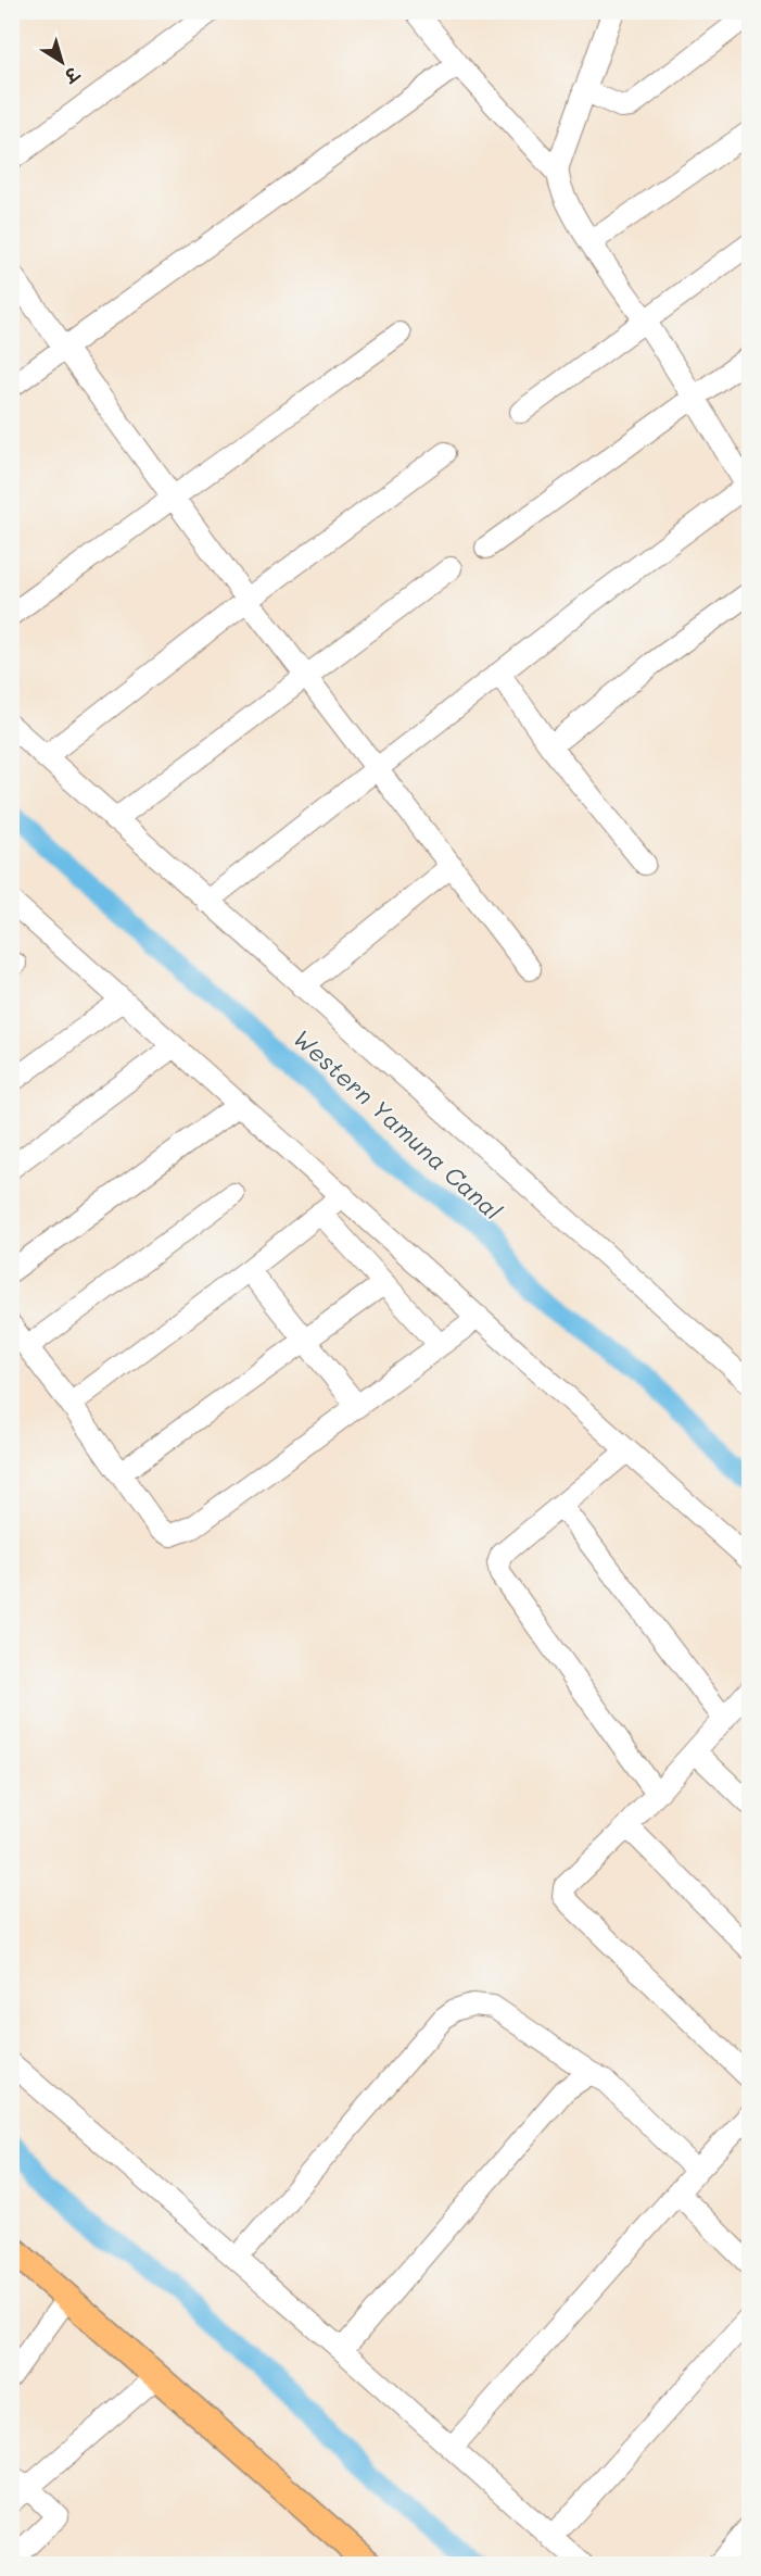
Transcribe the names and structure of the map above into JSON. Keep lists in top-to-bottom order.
{
  "water": ["Western Yamuna Canal"],
  "north": "bottom right"
}
